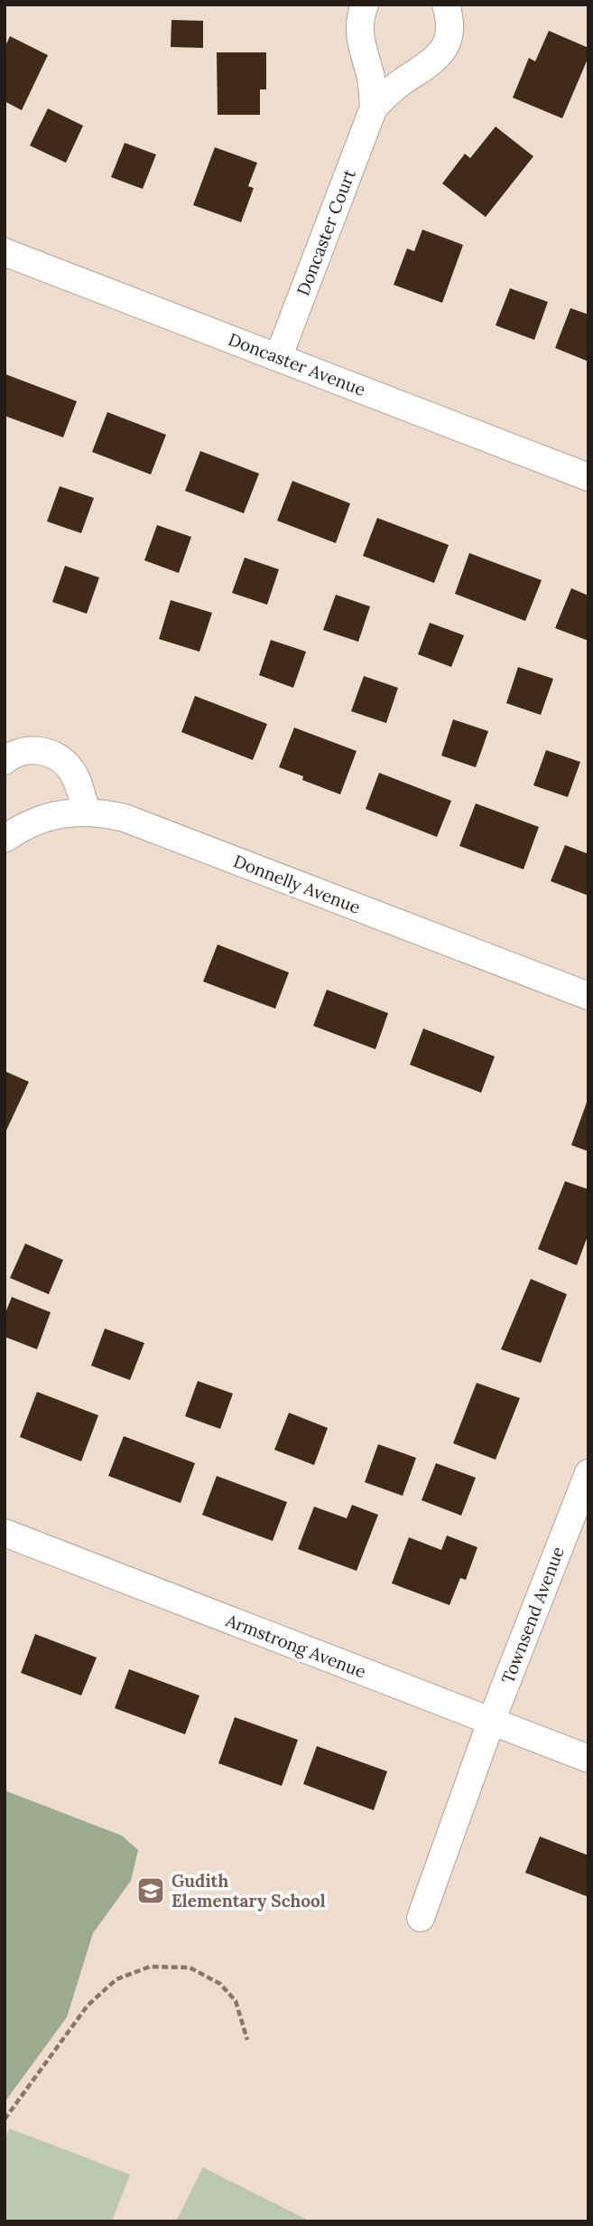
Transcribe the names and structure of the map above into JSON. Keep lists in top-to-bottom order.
{
  "streets": {
    "street": [
      "Doncaster Court",
      "Doncaster Avenue",
      "Donnelly Avenue",
      "Townsend Avenue",
      "Armstrong Avenue"
    ]
  },
  "crossings": [
    ["Doncaster Court", "Doncaster Avenue"],
    ["Townsend Avenue", "Armstrong Avenue"]
  ],
  "places": {
    "school or university": ["Gudith Elementary School"]
  }
}
